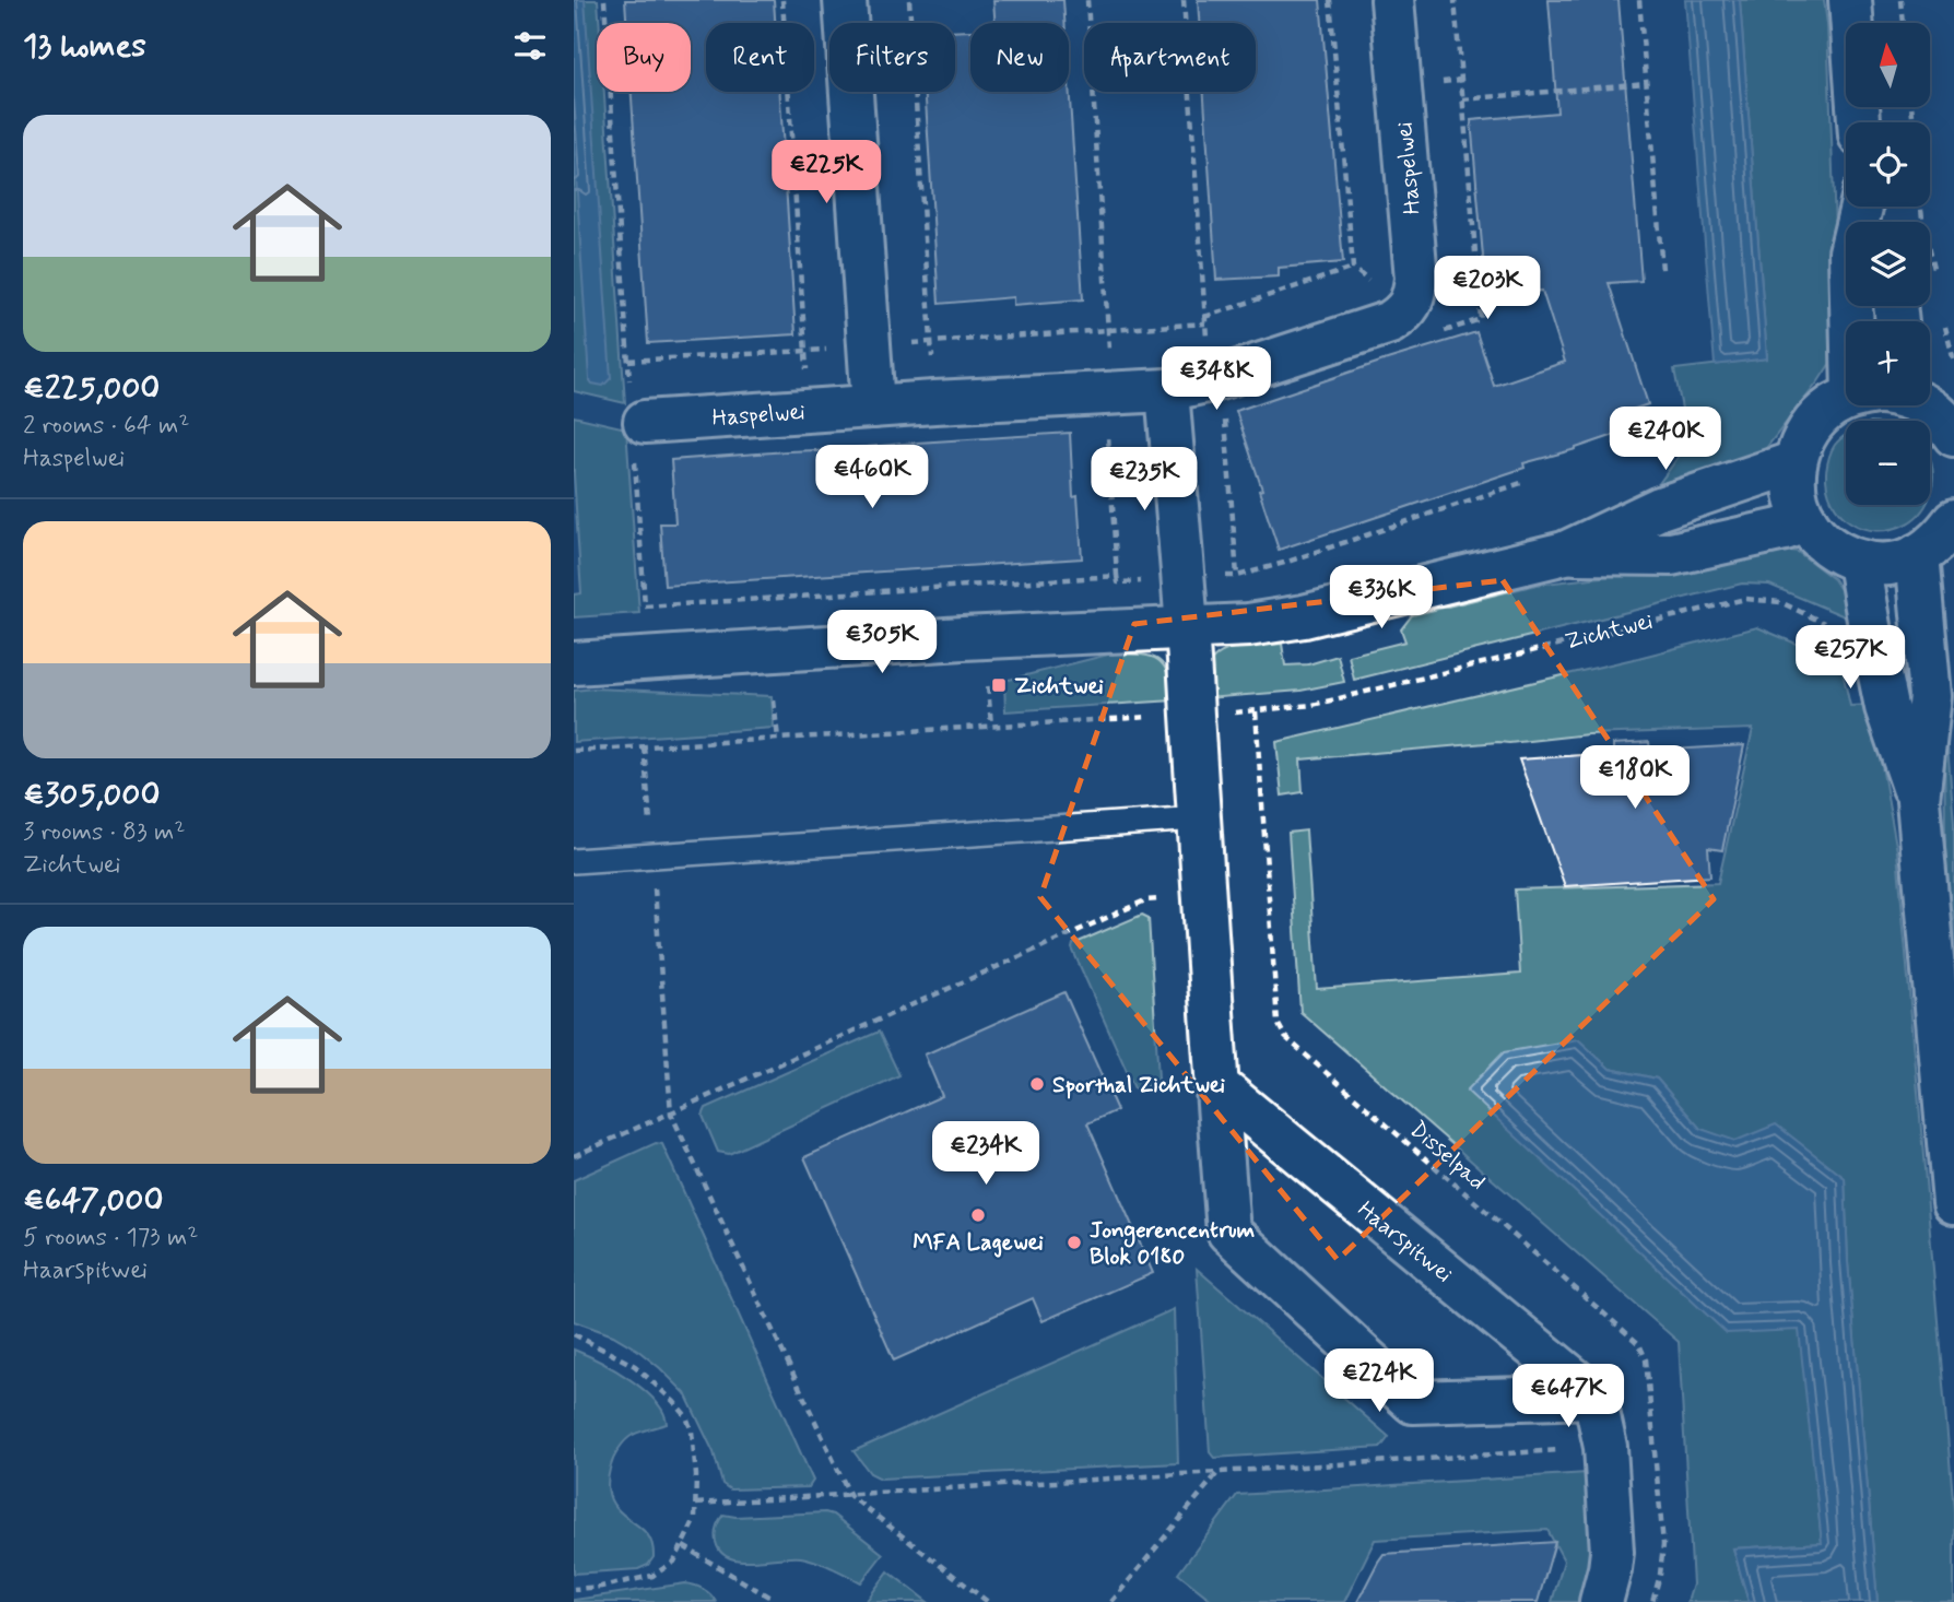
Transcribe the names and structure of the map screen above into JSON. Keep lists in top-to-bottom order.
{
  "streets": {
    "street": ["Haspelwei", "Haarspitwei"],
    "path": ["Zichtwei", "Disselpad"]
  },
  "crossings": [
    ["Zichtwei", "Disselpad"]
  ],
  "places": {
    "transit": ["Zichtwei"],
    "other": ["Sporthal Zichtwei", "MFA Lagewei", "Jongerencentrum Blok 0180"]
  },
  "north": "top",
  "page": {
    "heading": "13 homes",
    "map_buttons": ["+", "−"],
    "chip": [
      "Buy",
      "Rent",
      "Filters",
      "New",
      "Apartment"
    ],
    "list": [
      {
        "name": "€225,000",
        "note": "2 rooms · 64 m² · Haspelwei"
      },
      {
        "name": "€305,000",
        "note": "3 rooms · 83 m² · Zichtwei"
      },
      {
        "name": "€647,000",
        "note": "5 rooms · 173 m² · Haarspitwei"
      }
    ],
    "price": [
      "€225K",
      "€203K",
      "€348K",
      "€240K",
      "€460K",
      "€235K",
      "€336K",
      "€305K",
      "€257K",
      "€180K",
      "€234K",
      "€224K",
      "€647K"
    ]
  }
}
